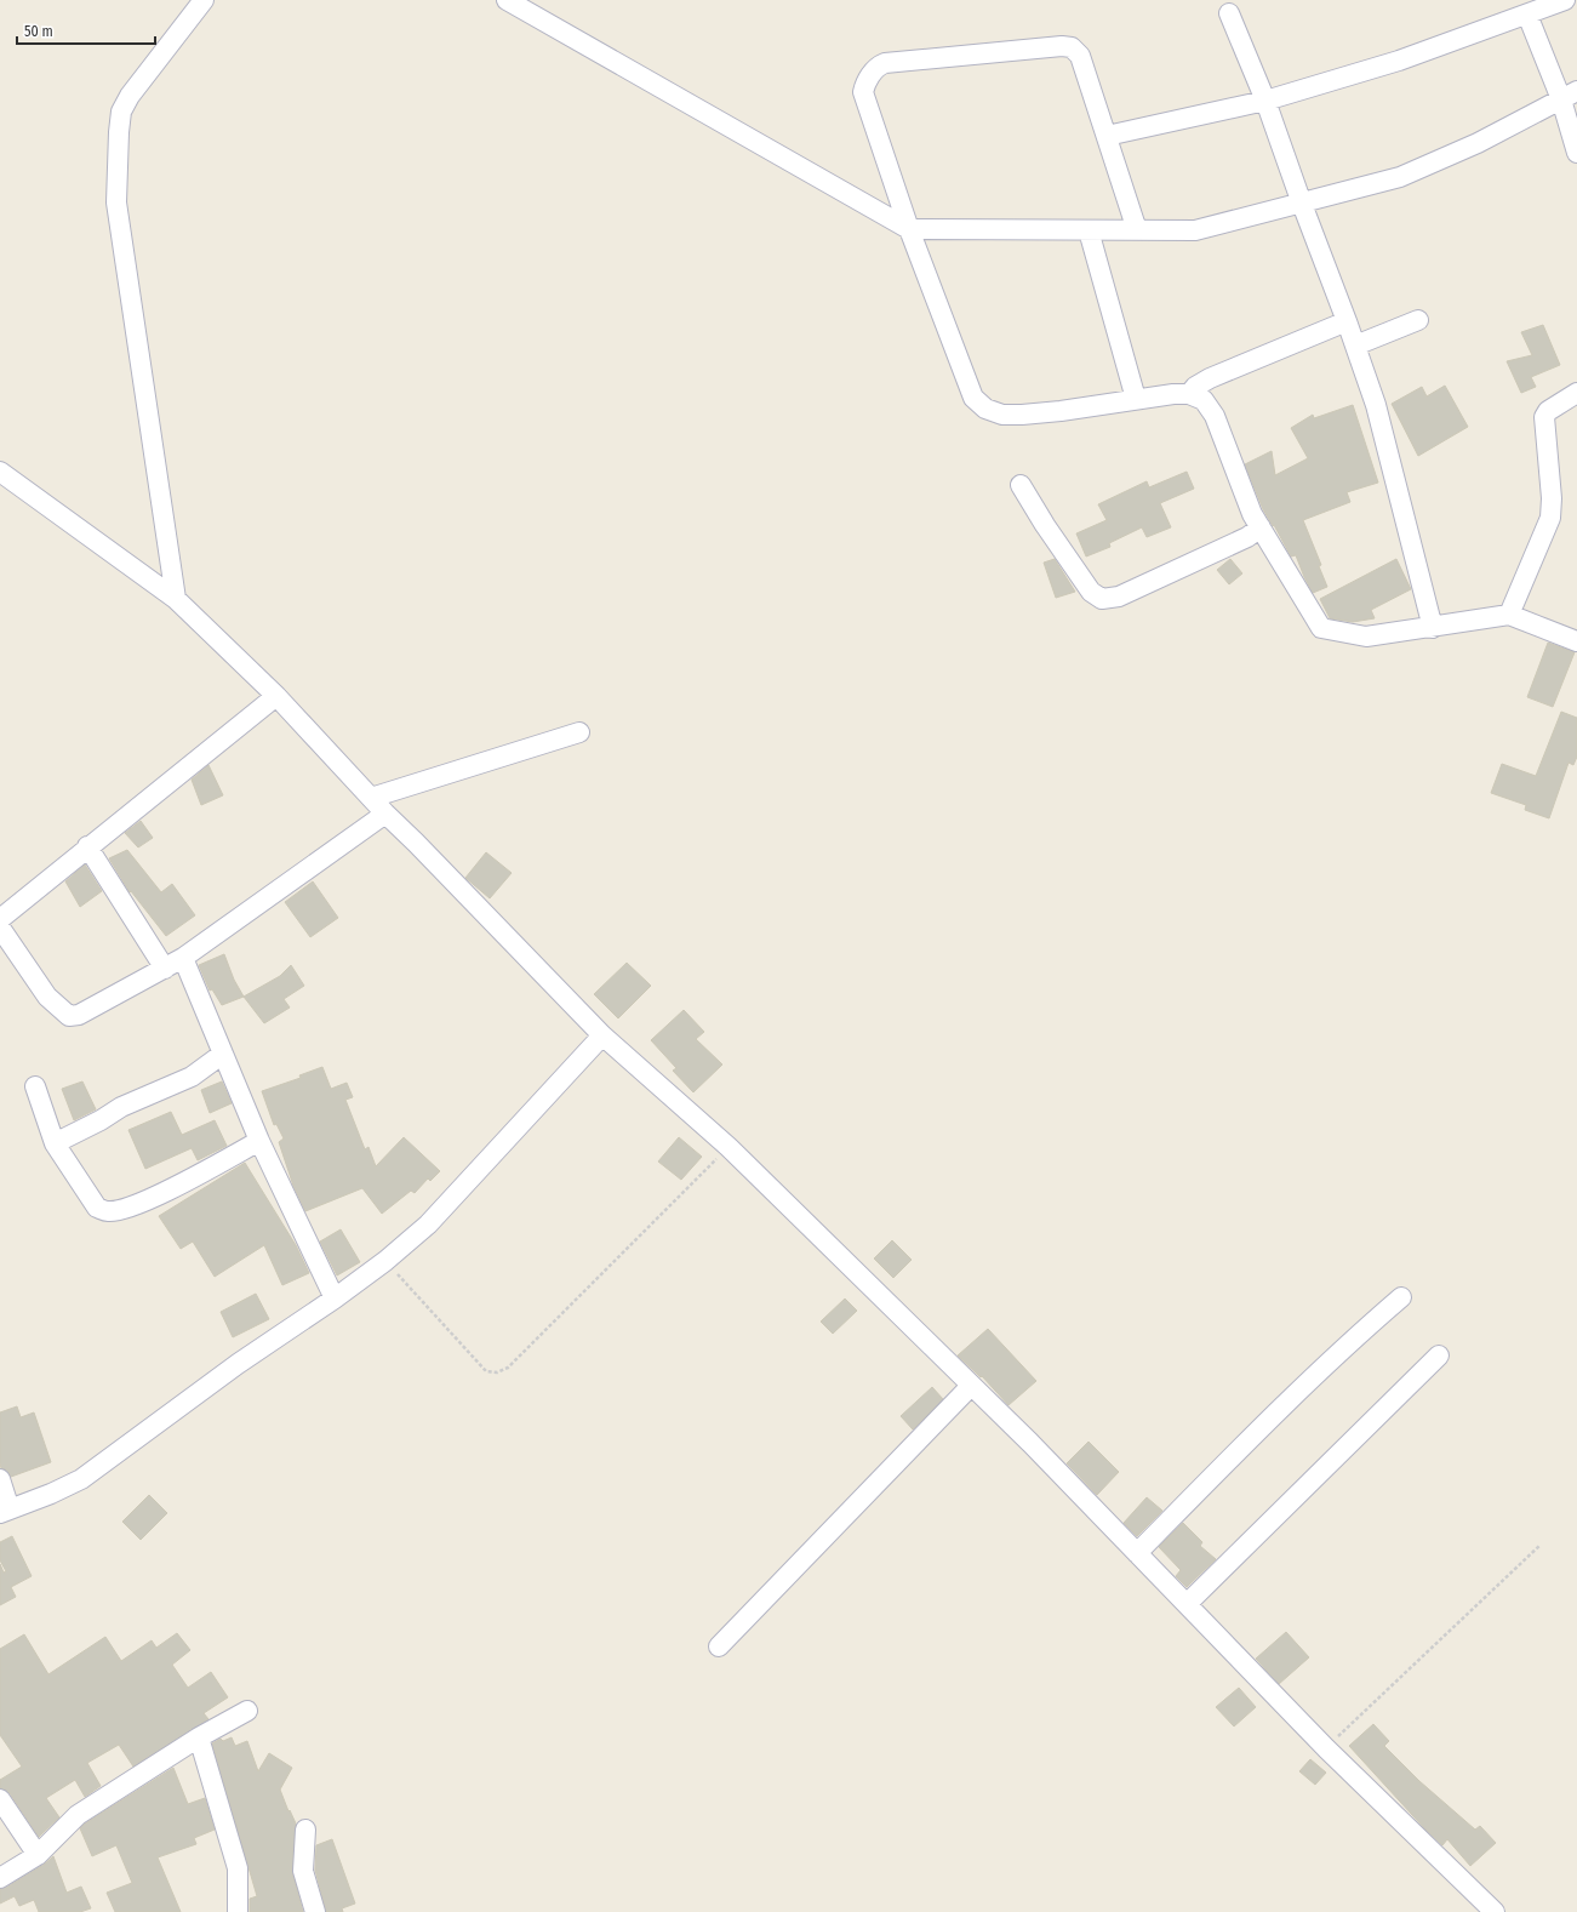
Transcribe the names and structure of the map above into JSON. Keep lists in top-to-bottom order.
{
  "scale_bar": "50 m"
}
